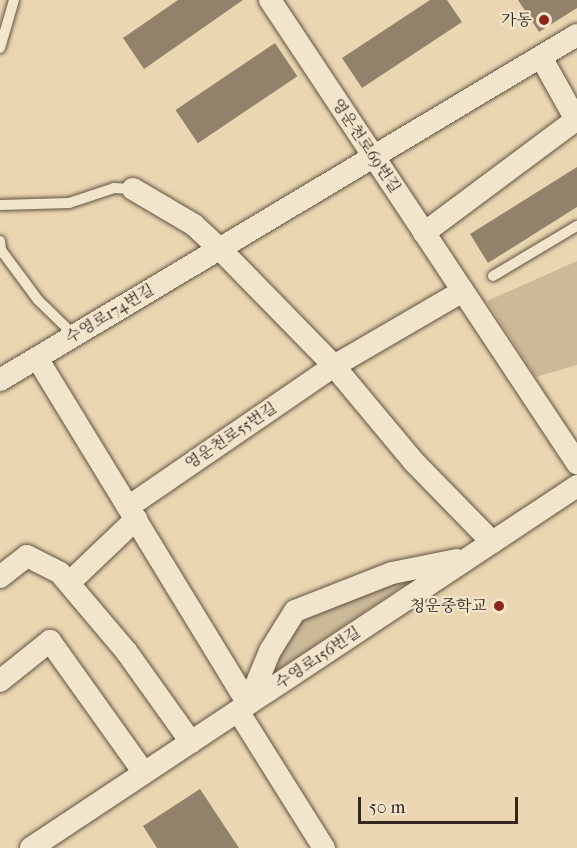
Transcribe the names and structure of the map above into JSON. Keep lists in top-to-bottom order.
{
  "streets": {
    "street": [
      "영운천로69번길",
      "수영로174번길",
      "영운천로55번길",
      "수영로156번길"
    ]
  },
  "crossings": [
    ["영운천로69번길", "수영로174번길"]
  ],
  "places": ["가동", "청운중학교"],
  "scale_bar": "50 m"
}
